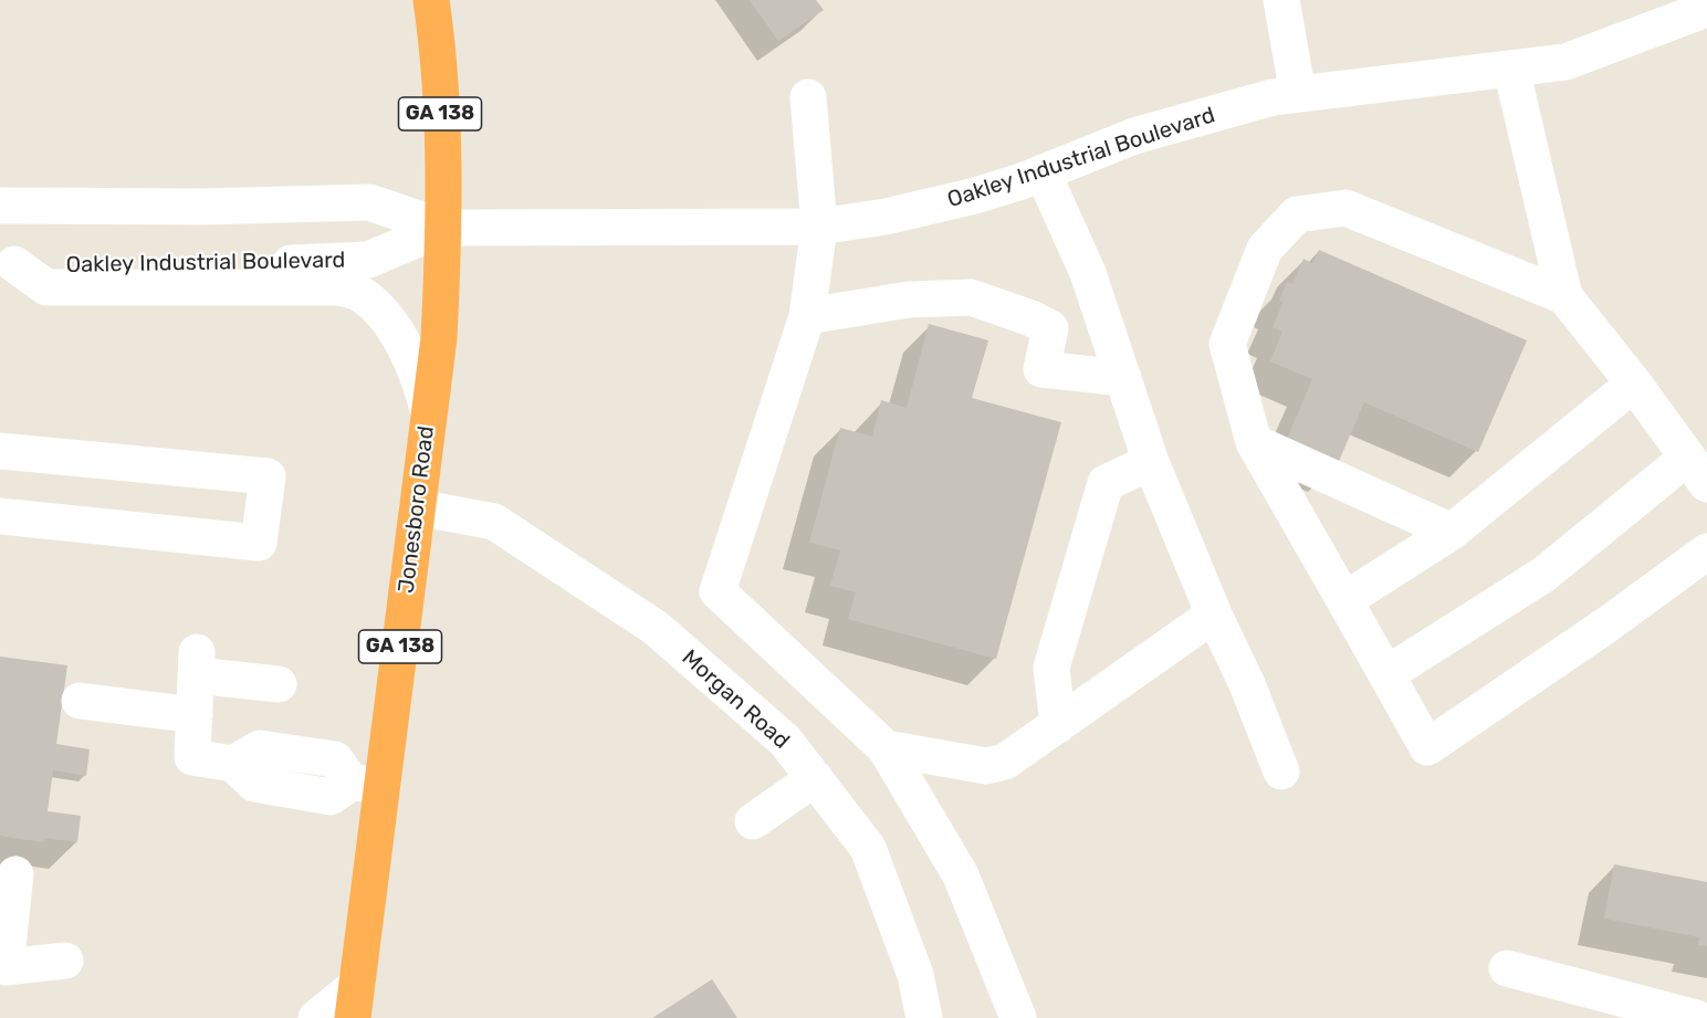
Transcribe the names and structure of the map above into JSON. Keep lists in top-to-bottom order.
{
  "streets": {
    "highway": ["GA 138", "Jonesboro Road"],
    "street": ["Oakley Industrial Boulevard", "Morgan Road"]
  },
  "crossings": [
    ["Oakley Industrial Boulevard", "Jonesboro Road"],
    ["Jonesboro Road", "Morgan Road"]
  ]
}
